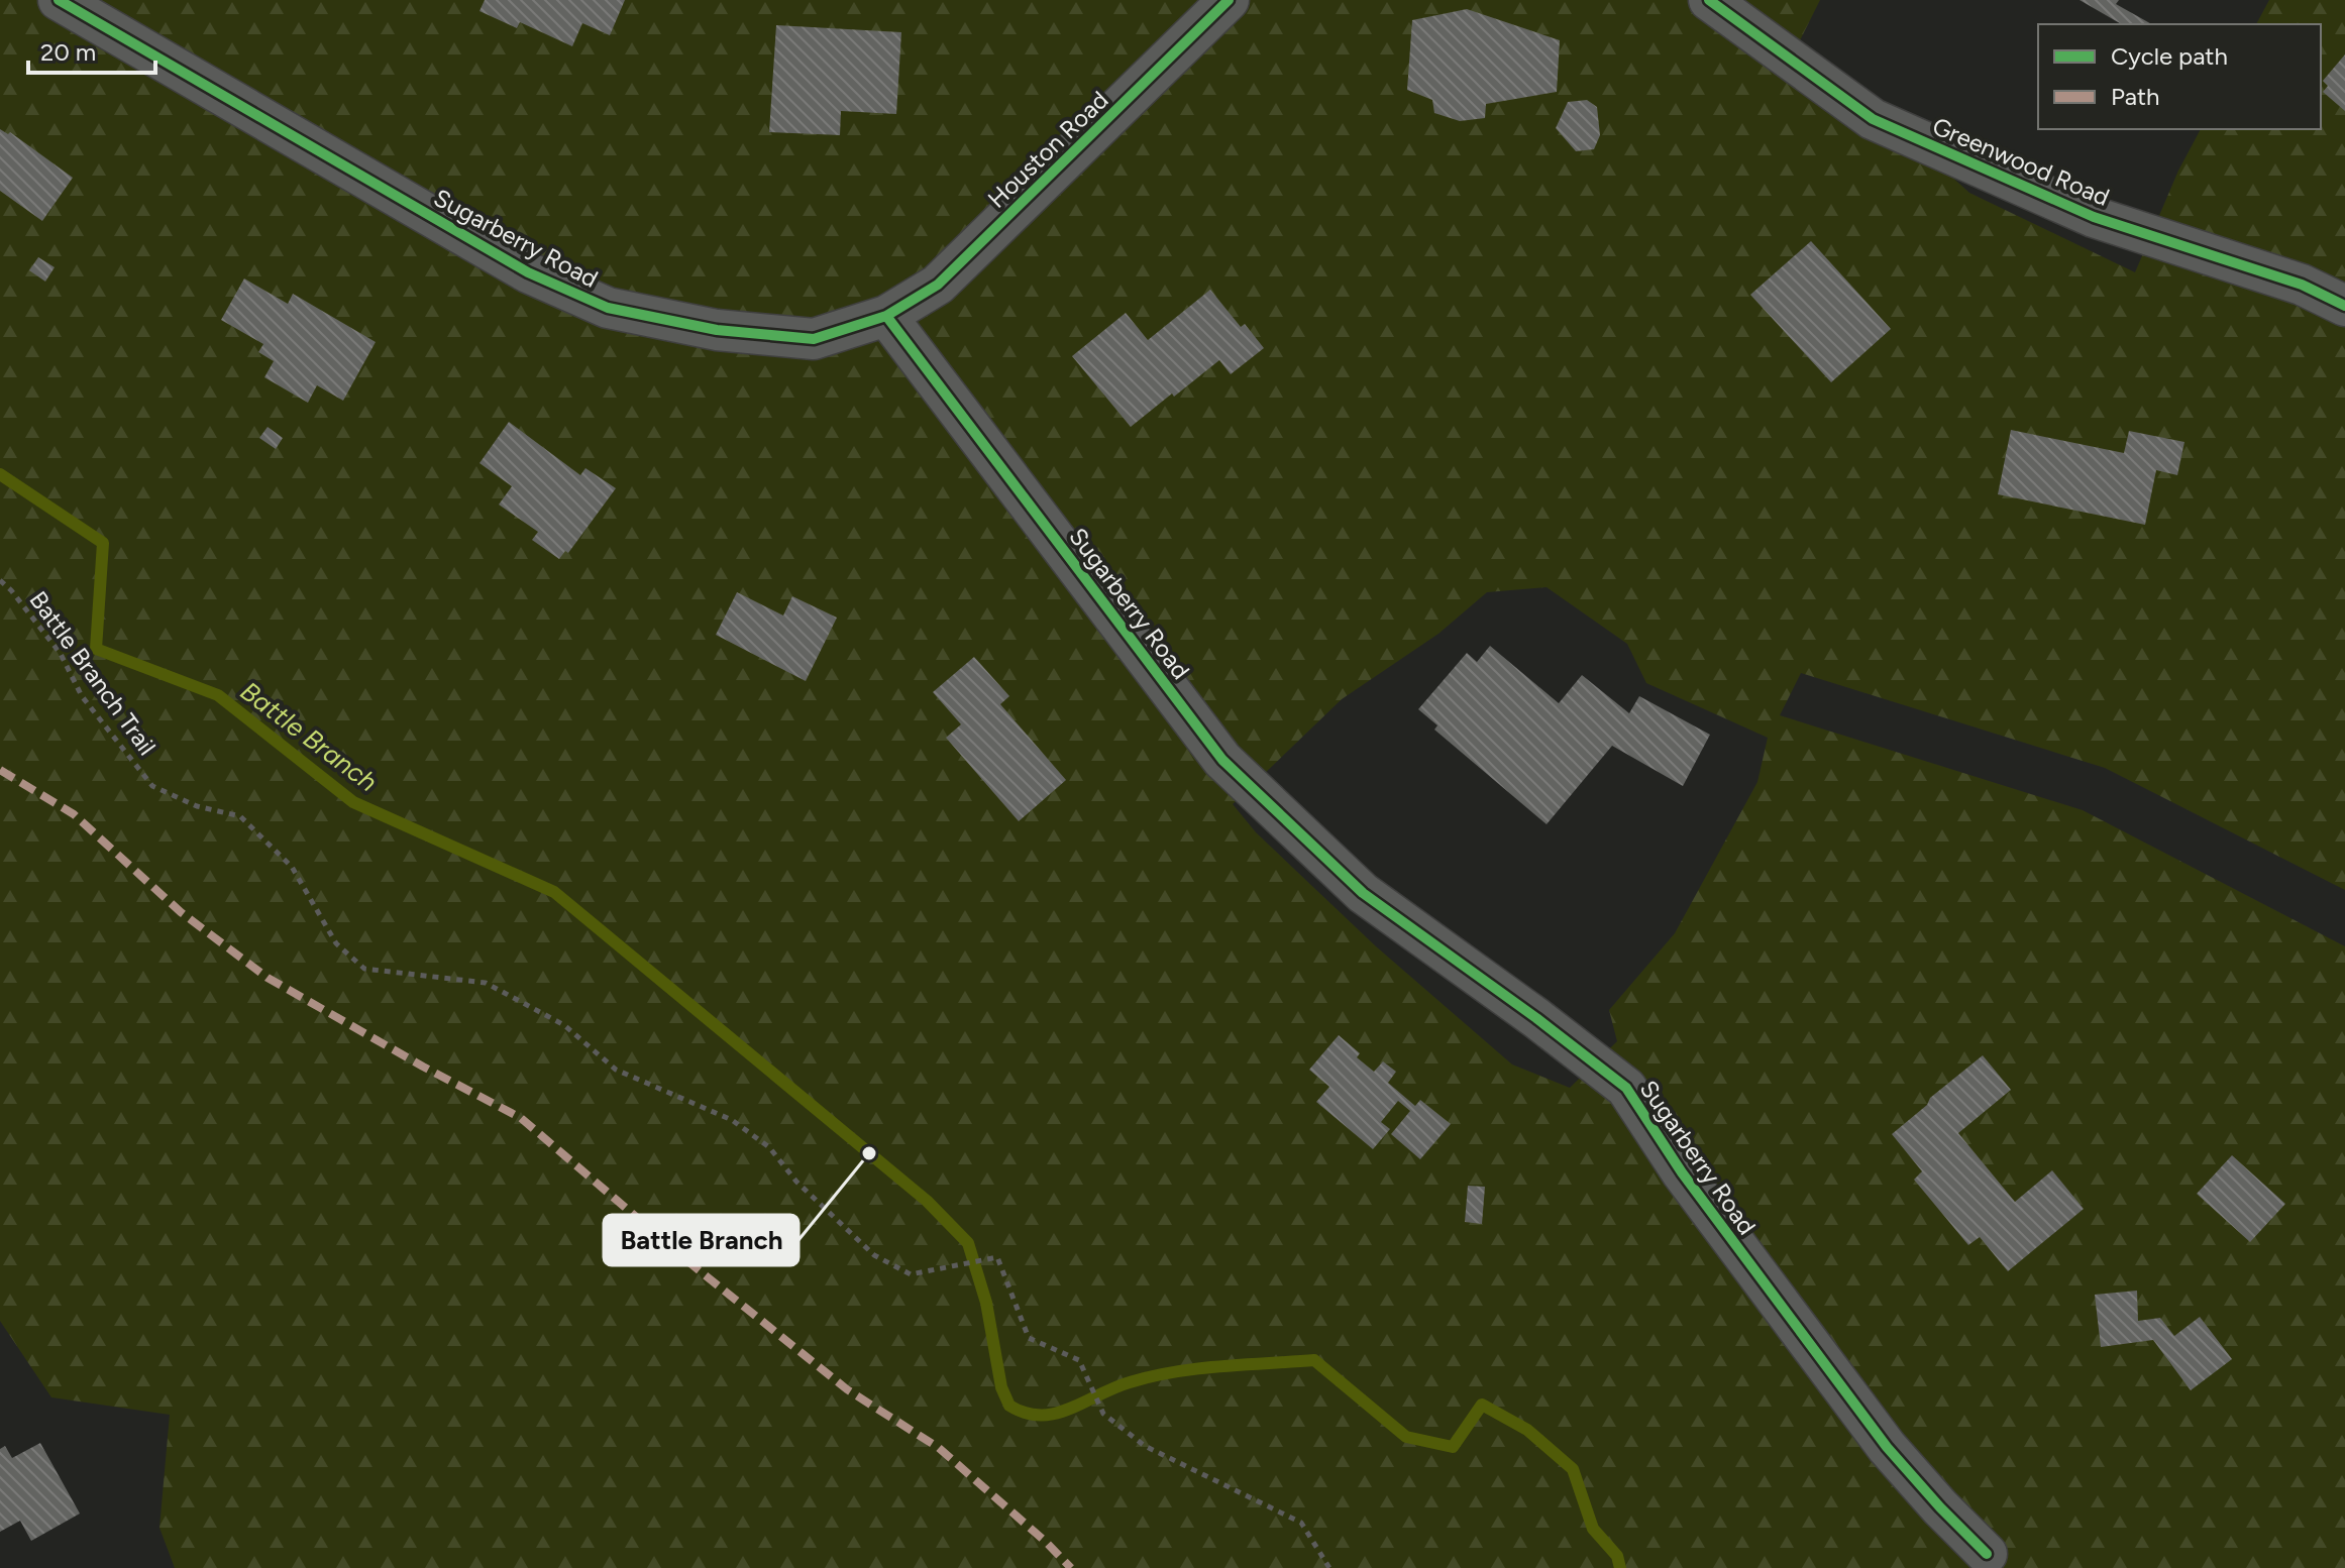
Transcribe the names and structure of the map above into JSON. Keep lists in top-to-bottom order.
{
  "streets": {
    "street": ["Houston Road", "Greenwood Road", "Sugarberry Road"],
    "path": ["Battle Branch Trail"]
  },
  "crossings": [
    ["Houston Road", "Sugarberry Road"]
  ],
  "water": ["Battle Branch"],
  "places": ["Battle Branch"],
  "legend": ["Cycle path", "Path"],
  "scale_bar": "20 m"
}
